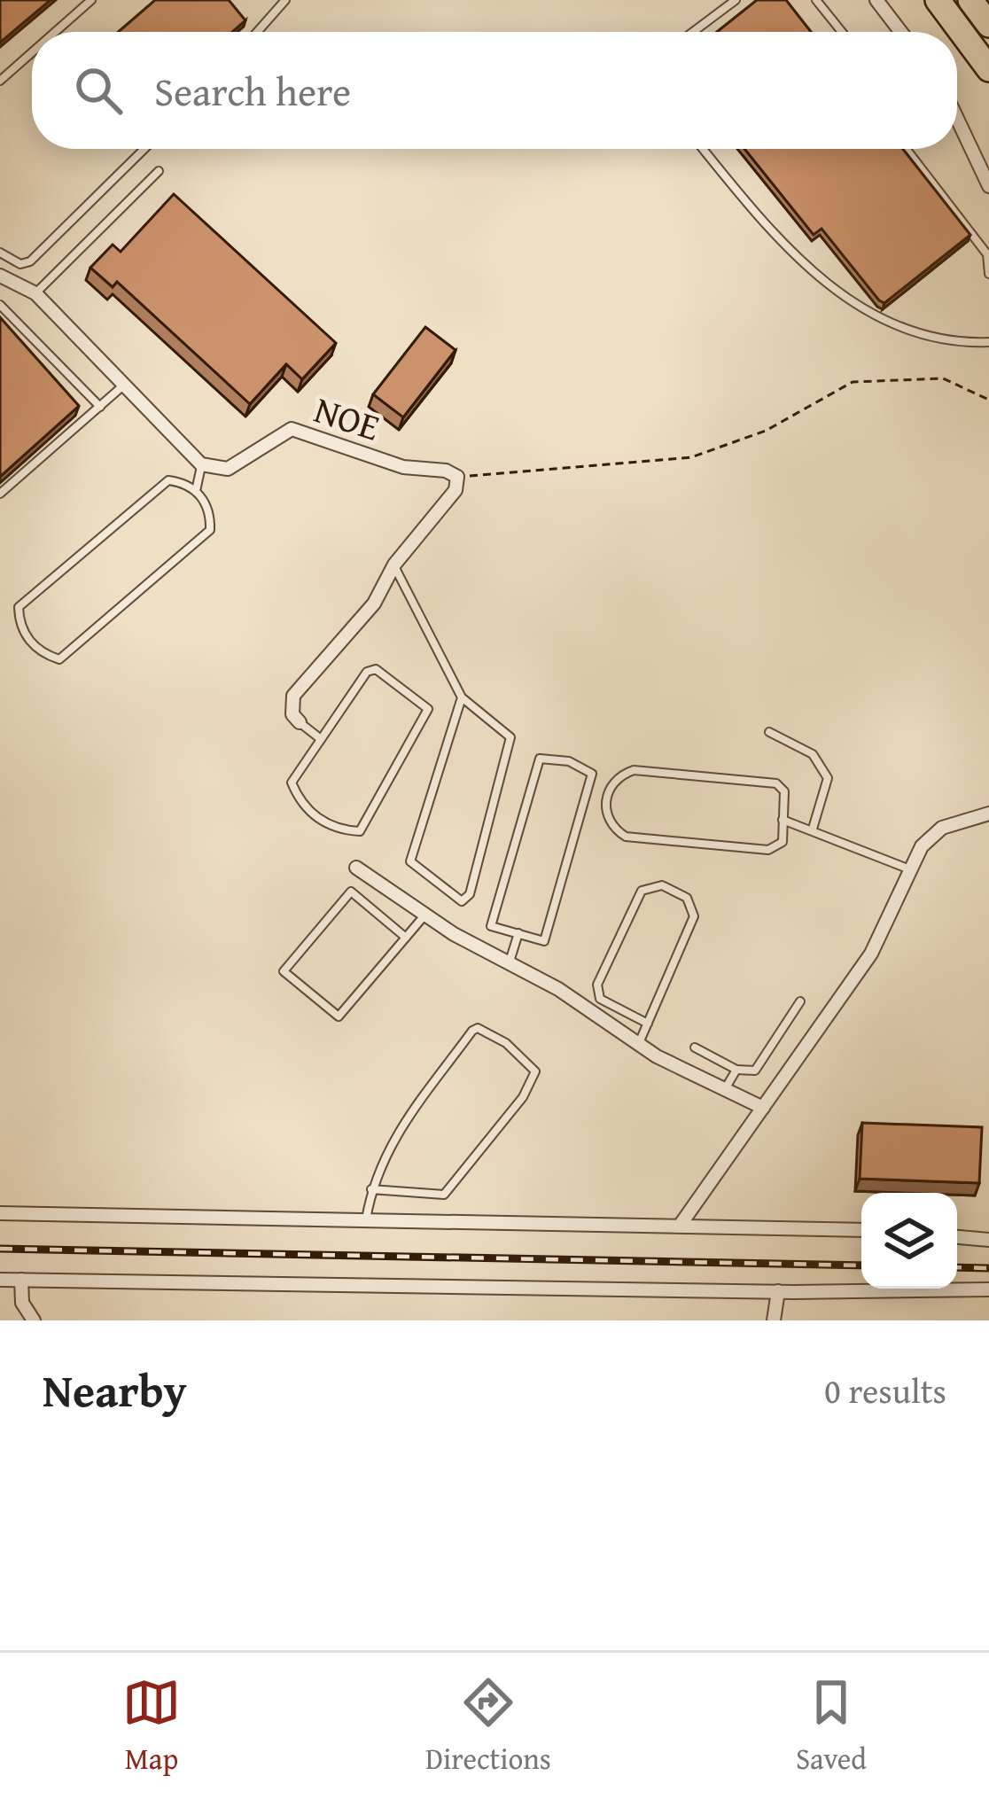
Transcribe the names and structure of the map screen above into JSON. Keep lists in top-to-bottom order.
{
  "streets": {
    "street": ["NOE"]
  },
  "page": {
    "search": "Search here",
    "heading": ["Nearby", "0 results"],
    "nav": ["Map", "Directions", "Saved"]
  }
}
